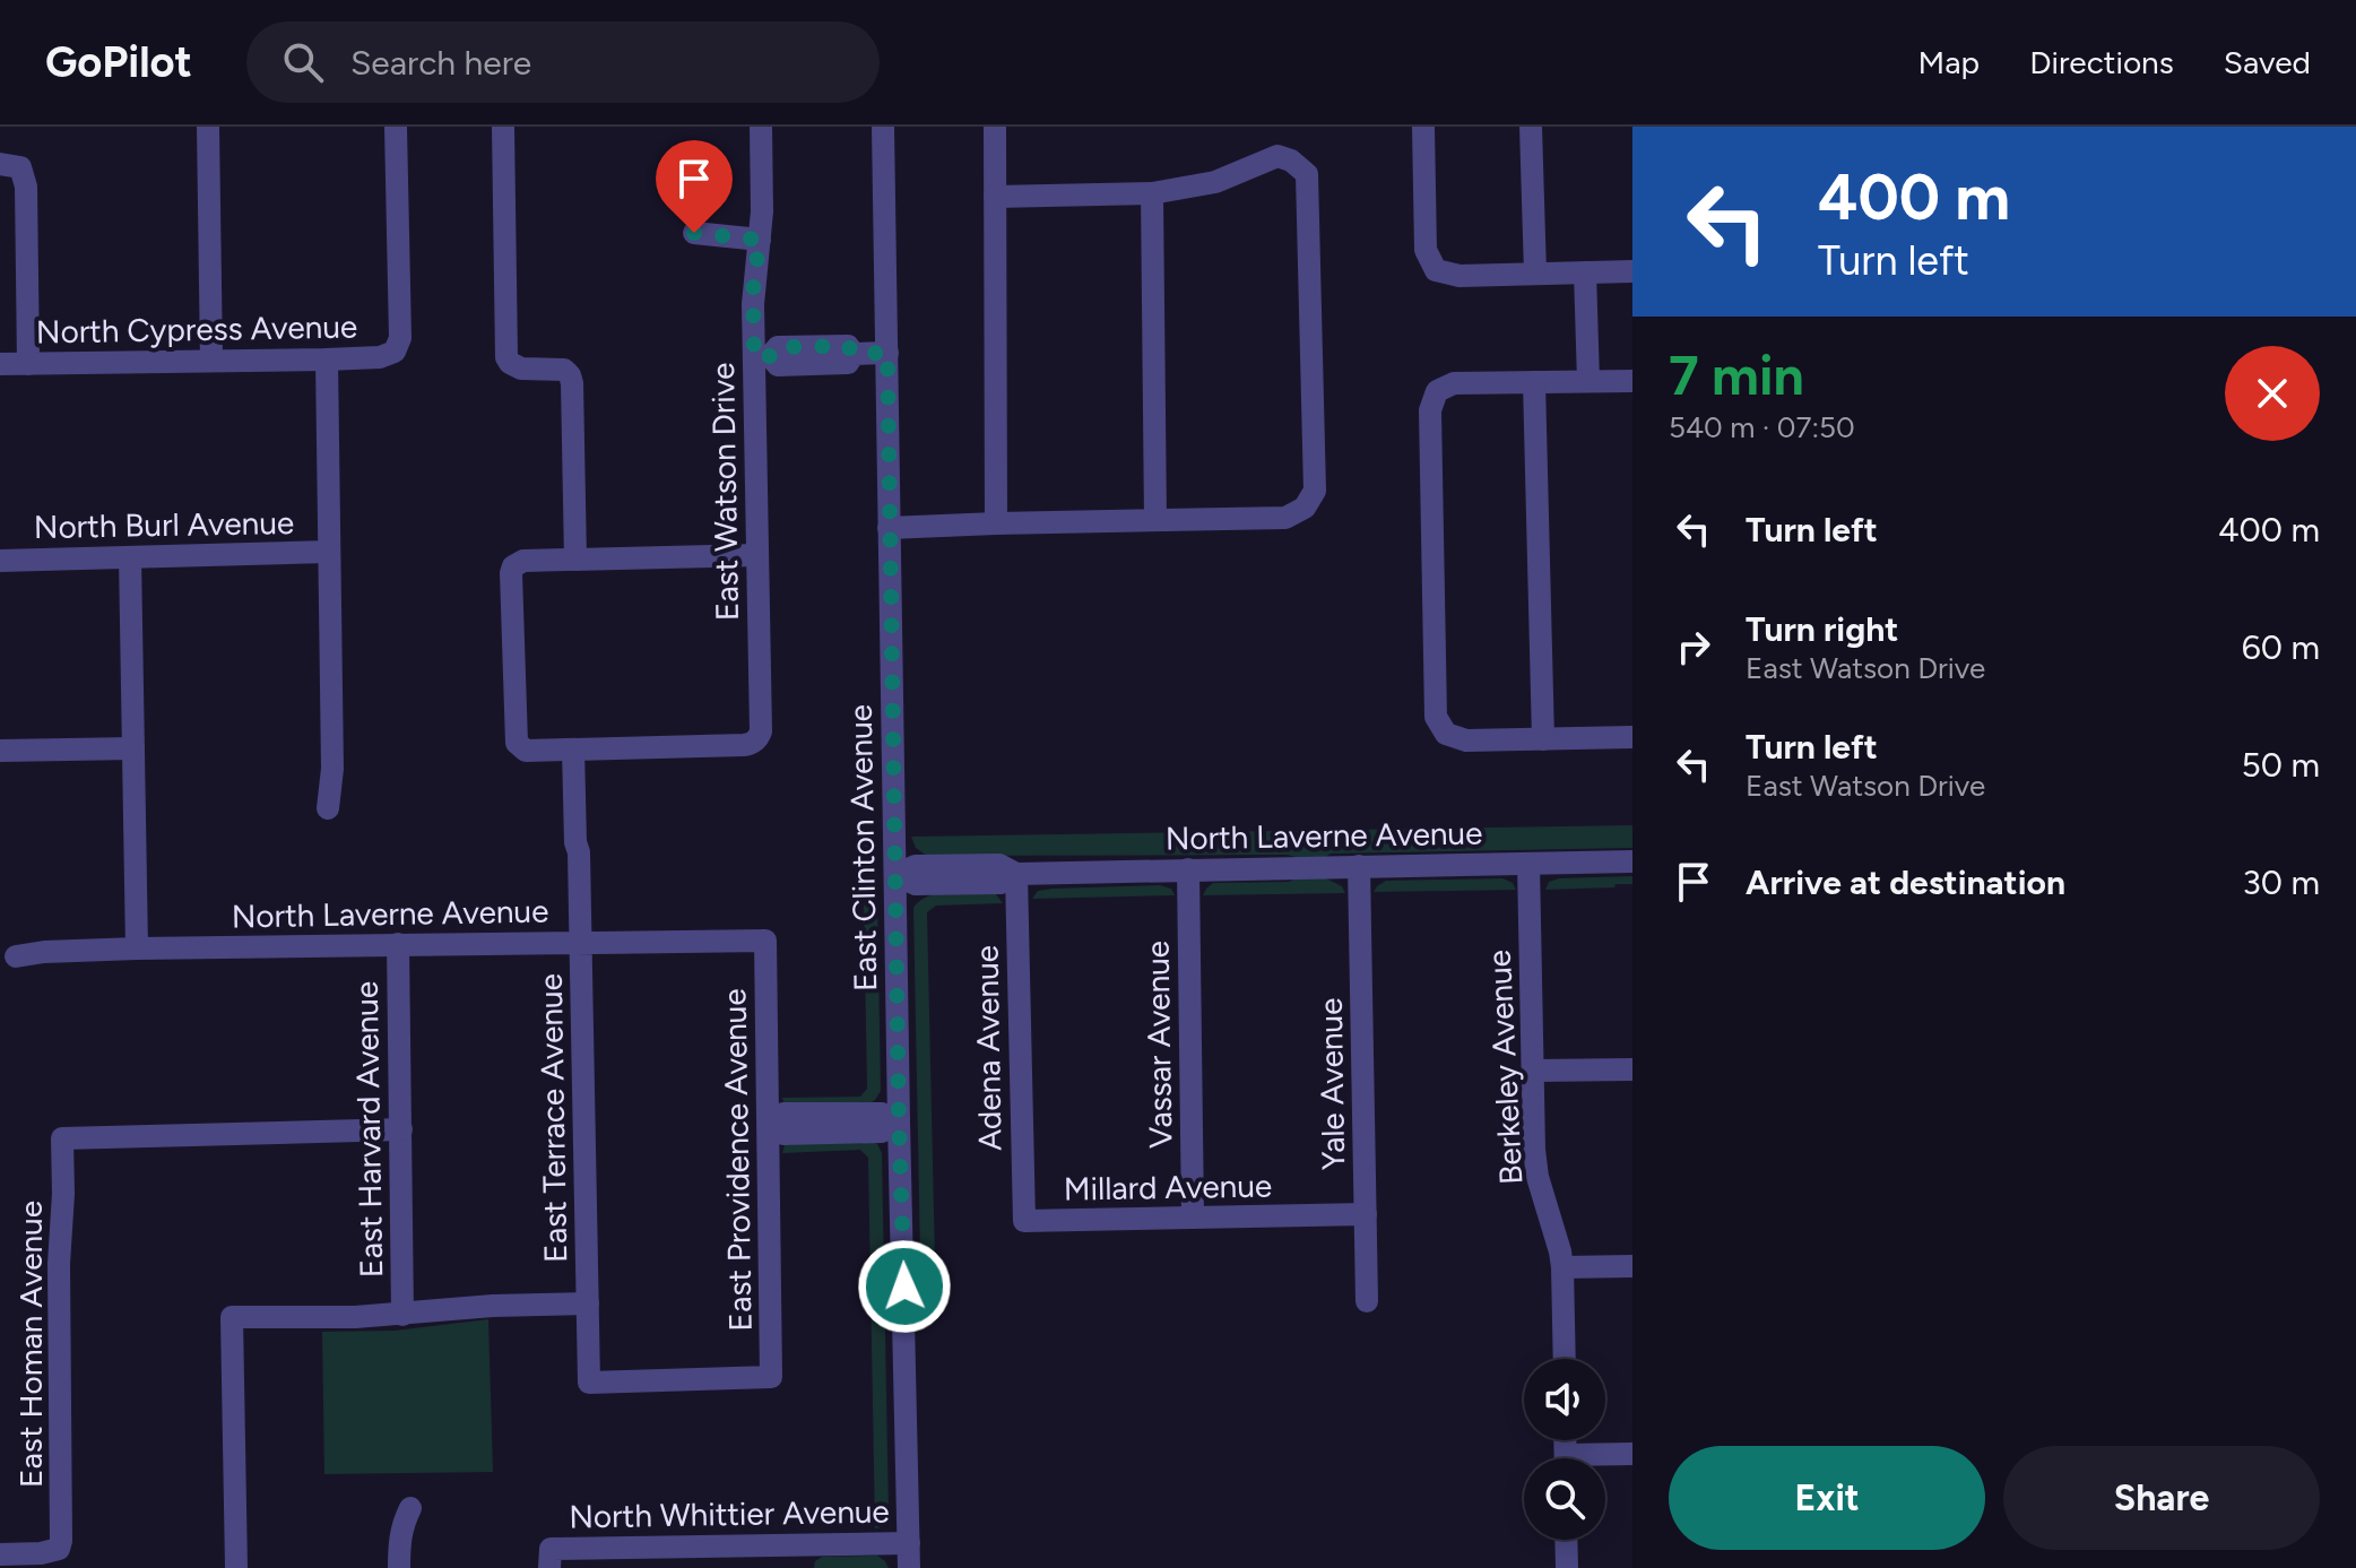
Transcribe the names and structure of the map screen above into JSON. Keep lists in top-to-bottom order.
{
  "streets": {
    "street": [
      "North Cypress Avenue",
      "East Watson Drive",
      "North Burl Avenue",
      "North Laverne Avenue",
      "East Clinton Avenue",
      "Vassar Avenue",
      "Adena Avenue",
      "Berkeley Avenue",
      "Yale Avenue",
      "East Terrace Avenue",
      "East Harvard Avenue",
      "East Providence Avenue",
      "Millard Avenue",
      "East Homan Avenue",
      "North Whittier Avenue"
    ]
  },
  "crossings": [
    ["East Watson Drive", "East Terrace Avenue"],
    ["North Laverne Avenue", "East Clinton Avenue"],
    ["North Laverne Avenue", "Vassar Avenue"],
    ["North Laverne Avenue", "Adena Avenue"],
    ["North Laverne Avenue", "Berkeley Avenue"],
    ["North Laverne Avenue", "Yale Avenue"],
    ["North Laverne Avenue", "East Terrace Avenue"],
    ["North Laverne Avenue", "East Harvard Avenue"],
    ["North Laverne Avenue", "East Providence Avenue"],
    ["East Clinton Avenue", "North Whittier Avenue"],
    ["Vassar Avenue", "Millard Avenue"],
    ["Adena Avenue", "Millard Avenue"],
    ["Yale Avenue", "Millard Avenue"],
    ["East Terrace Avenue", "East Providence Avenue"],
    ["East Harvard Avenue", "East Homan Avenue"]
  ],
  "page": {
    "header": "GoPilot",
    "search": "Search here",
    "nav": ["Map", "Directions", "Saved"],
    "turn": ["400 m", "Turn left"],
    "heading": ["7 min", "540 m · 07:50"],
    "list": [
      {
        "name": "Turn left",
        "value": "400 m"
      },
      {
        "name": "Turn right",
        "note": "East Watson Drive",
        "value": "60 m"
      },
      {
        "name": "Turn left",
        "note": "East Watson Drive",
        "value": "50 m"
      },
      {
        "name": "Arrive at destination",
        "value": "30 m"
      }
    ],
    "buttons": ["Exit", "Share"]
  }
}
